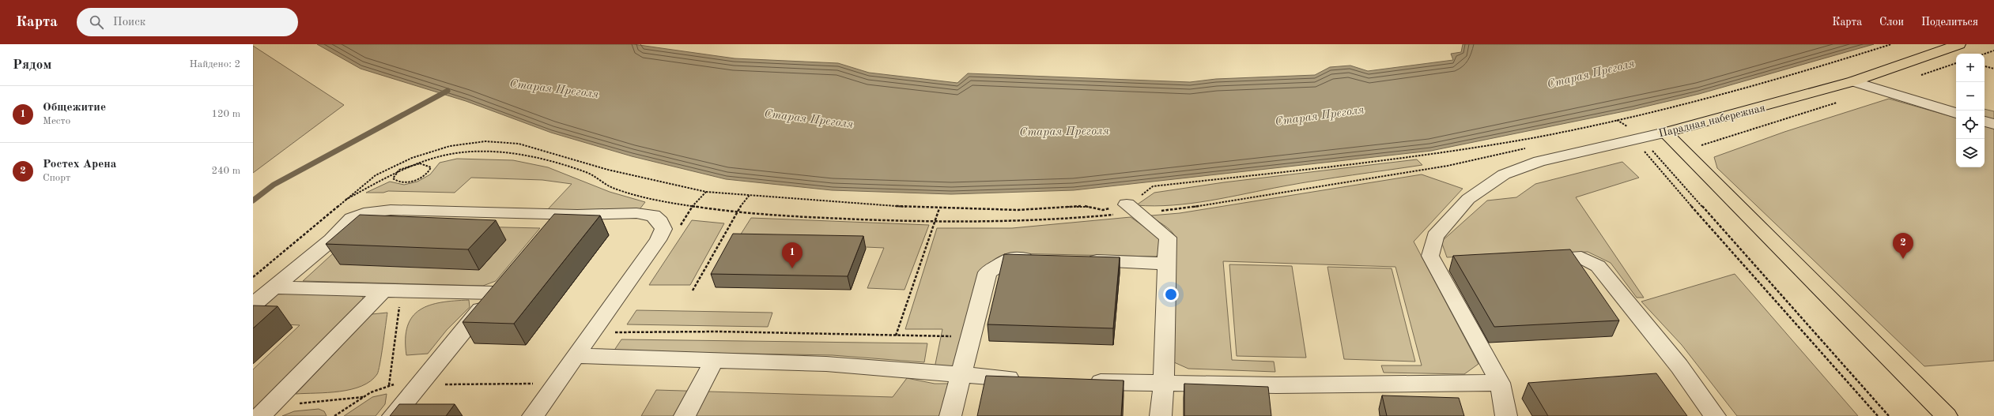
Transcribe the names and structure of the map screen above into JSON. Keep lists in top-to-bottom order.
{
  "streets": {
    "main road": ["Парадная набережная"]
  },
  "water": ["Старая Преголя"],
  "page": {
    "header": "Карта",
    "search": "Поиск",
    "nav": ["Карта", "Слои", "Поделиться"],
    "heading": ["Рядом", "Найдено: 2"],
    "map_buttons": ["+", "−"],
    "list": [
      {
        "mark": "1",
        "name": "Общежитие",
        "note": "Место",
        "value": "120 m"
      },
      {
        "mark": "2",
        "name": "Ростех Арена",
        "note": "Спорт",
        "value": "240 m"
      }
    ],
    "pins": ["2", "1"]
  }
}
